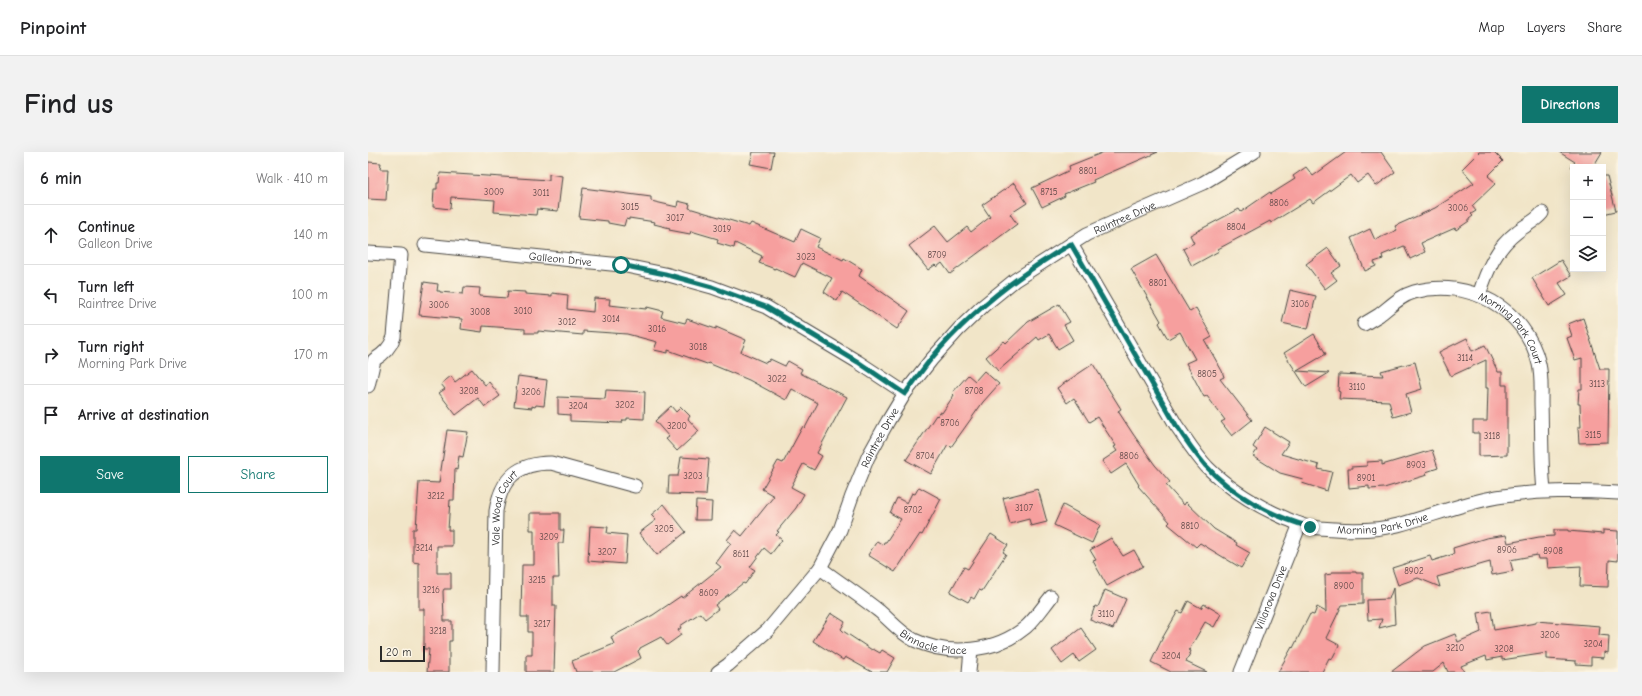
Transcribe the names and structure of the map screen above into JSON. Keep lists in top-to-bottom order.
{
  "streets": {
    "street": [
      "Raintree Drive",
      "Galleon Drive",
      "Morning Park Court",
      "Vale Wood Court",
      "Morning Park Drive",
      "Villanova Drive",
      "Binnacle Place"
    ]
  },
  "crossings": [
    ["Raintree Drive", "Galleon Drive"],
    ["Raintree Drive", "Morning Park Drive"],
    ["Raintree Drive", "Binnacle Place"],
    ["Morning Park Court", "Morning Park Drive"],
    ["Morning Park Drive", "Villanova Drive"]
  ],
  "house_numbers": [
    "8801",
    "3009",
    "8715",
    "3011",
    "8806",
    "3015",
    "3006",
    "3017",
    "8804",
    "3019",
    "8709",
    "3023",
    "8801",
    "3106",
    "3006",
    "3010",
    "3008",
    "3014",
    "3012",
    "3016",
    "3018",
    "3114",
    "8805",
    "3022",
    "3113",
    "3110",
    "3208",
    "8708",
    "3206",
    "3202",
    "3204",
    "8706",
    "3200",
    "3115",
    "3118",
    "8704",
    "8806",
    "8903",
    "3203",
    "8901",
    "3212",
    "3107",
    "8702",
    "8810",
    "3205",
    "3209",
    "3214",
    "8906",
    "8908",
    "3207",
    "8611",
    "8902",
    "3215",
    "8900",
    "3216",
    "8609",
    "3110",
    "3217",
    "3218",
    "3206",
    "3204",
    "3210",
    "3208",
    "3204"
  ],
  "scale_bar": "20 m",
  "page": {
    "header": "Pinpoint",
    "nav": ["Map", "Layers", "Share"],
    "buttons": [
      "Directions",
      ["Save", "Share"]
    ],
    "title": "Find us",
    "heading": ["6 min", "Walk · 410 m"],
    "map_buttons": ["+", "−"],
    "list": [
      ["Continue", "Galleon Drive", "140 m"],
      ["Turn left", "Raintree Drive", "100 m"],
      ["Turn right", "Morning Park Drive", "170 m"],
      "Arrive at destination"
    ],
    "scale": "20 m"
  }
}
